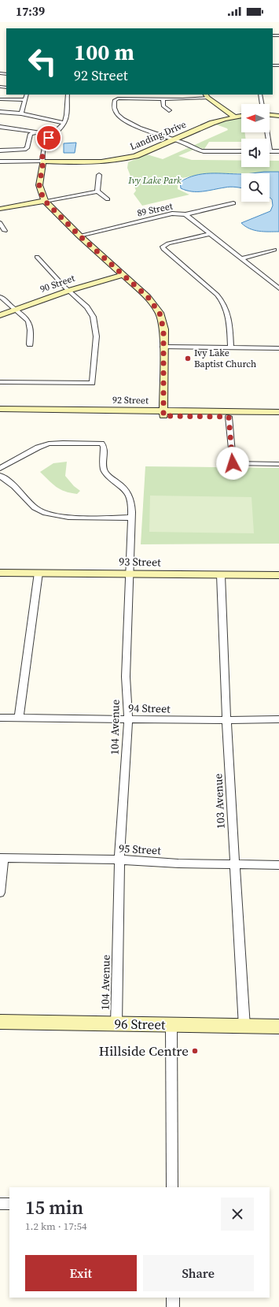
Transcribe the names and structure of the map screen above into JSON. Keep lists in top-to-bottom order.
{
  "streets": {
    "street": [
      "Landing Drive",
      "89 Street",
      "90 Street",
      "92 Street",
      "93 Street",
      "94 Street",
      "104 Avenue",
      "103 Avenue",
      "95 Street",
      "96 Street"
    ]
  },
  "crossings": [
    ["93 Street", "104 Avenue"],
    ["93 Street", "103 Avenue"],
    ["94 Street", "104 Avenue"],
    ["94 Street", "103 Avenue"],
    ["104 Avenue", "95 Street"],
    ["104 Avenue", "96 Street"],
    ["103 Avenue", "95 Street"],
    ["103 Avenue", "96 Street"]
  ],
  "parks": ["Ivy Lake Park"],
  "places": ["Ivy Lake Baptist Church", "Hillside Centre"],
  "north": "left",
  "page": {
    "status": "17:39",
    "turn": ["100 m", "92 Street"],
    "heading": ["15 min", "1.2 km · 17:54"],
    "buttons": ["Exit", "Share"]
  }
}
